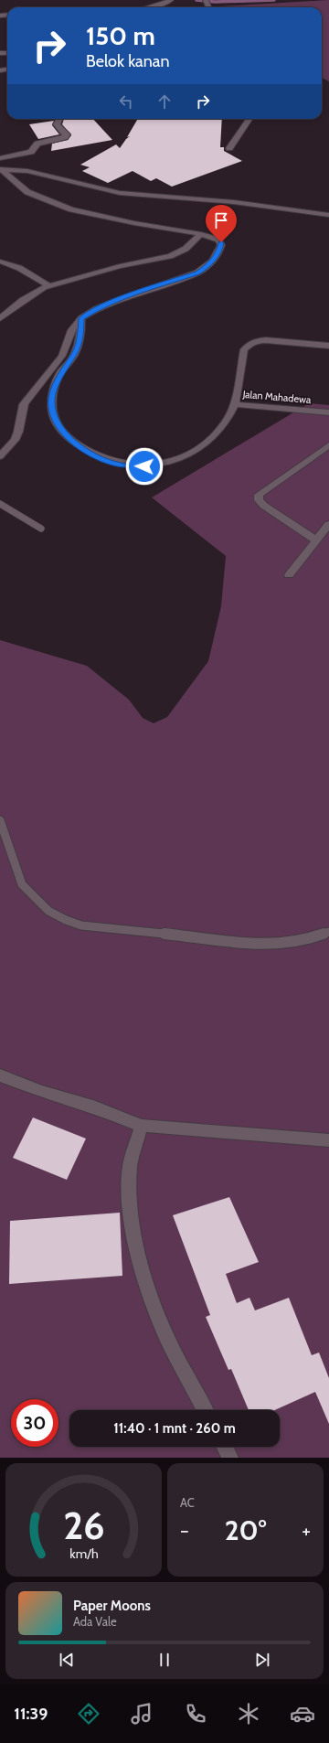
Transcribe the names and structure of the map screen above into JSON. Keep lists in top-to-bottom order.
{
  "streets": {
    "street": ["Jalan Mahadewa"]
  },
  "page": {
    "turn": ["150 m", "Belok kanan"],
    "limit": "30",
    "trip": "11:40 · 1 mnt · 260 m",
    "tile": "AC",
    "heat": ["−", "20°", "+"],
    "song": ["Paper Moons", "Ada Vale"],
    "tabs": "11:39",
    "gauge": ["26", "km/h"]
  }
}
